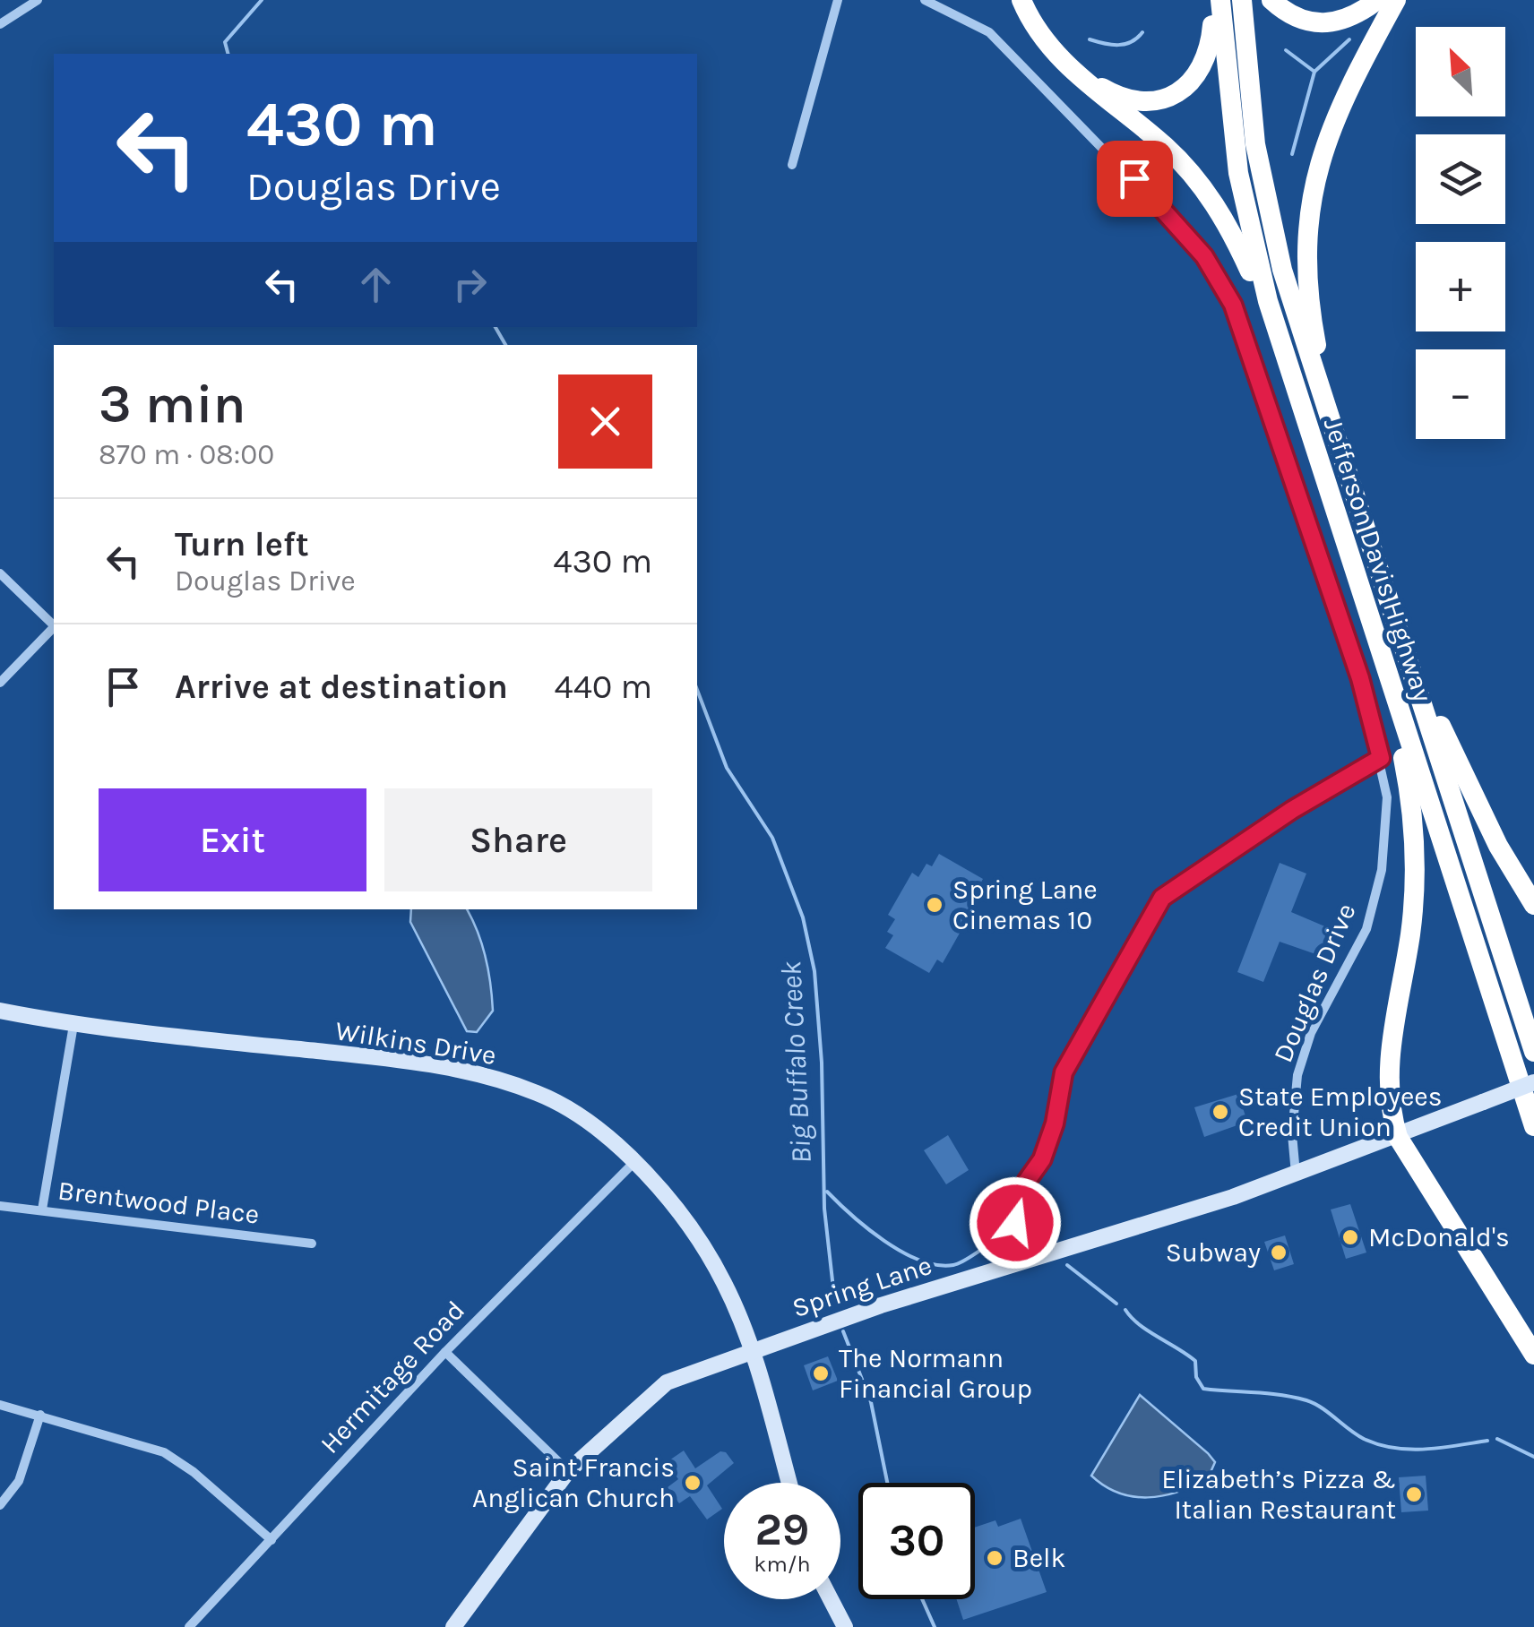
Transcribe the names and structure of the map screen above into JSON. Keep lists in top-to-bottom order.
{
  "streets": {
    "highway": ["Jefferson Davis Highway"],
    "street": [
      "Douglas Drive",
      "Wilkins Drive",
      "Brentwood Place",
      "Spring Lane",
      "Hermitage Road"
    ]
  },
  "crossings": [
    ["Douglas Drive", "Spring Lane"],
    ["Wilkins Drive", "Spring Lane"],
    ["Wilkins Drive", "Hermitage Road"]
  ],
  "water": ["Big Buffalo Creek"],
  "places": [
    "Spring Lane Cinemas 10",
    "State Employees Credit Union",
    "McDonald's",
    "Subway",
    "The Normann Financial Group",
    "Saint Francis Anglican Church",
    "Elizabeth’s Pizza & Italian Restaurant",
    "Belk"
  ],
  "north": "top left",
  "page": {
    "map_buttons": ["+", "−"],
    "turn": ["430 m", "Douglas Drive"],
    "heading": ["3 min", "870 m · 08:00"],
    "list": [
      {
        "name": "Turn left",
        "note": "Douglas Drive",
        "value": "430 m"
      },
      {
        "name": "Arrive at destination",
        "value": "440 m"
      }
    ],
    "buttons": ["Exit", "Share"],
    "speed": "29 km/h",
    "limit": "30"
  }
}
